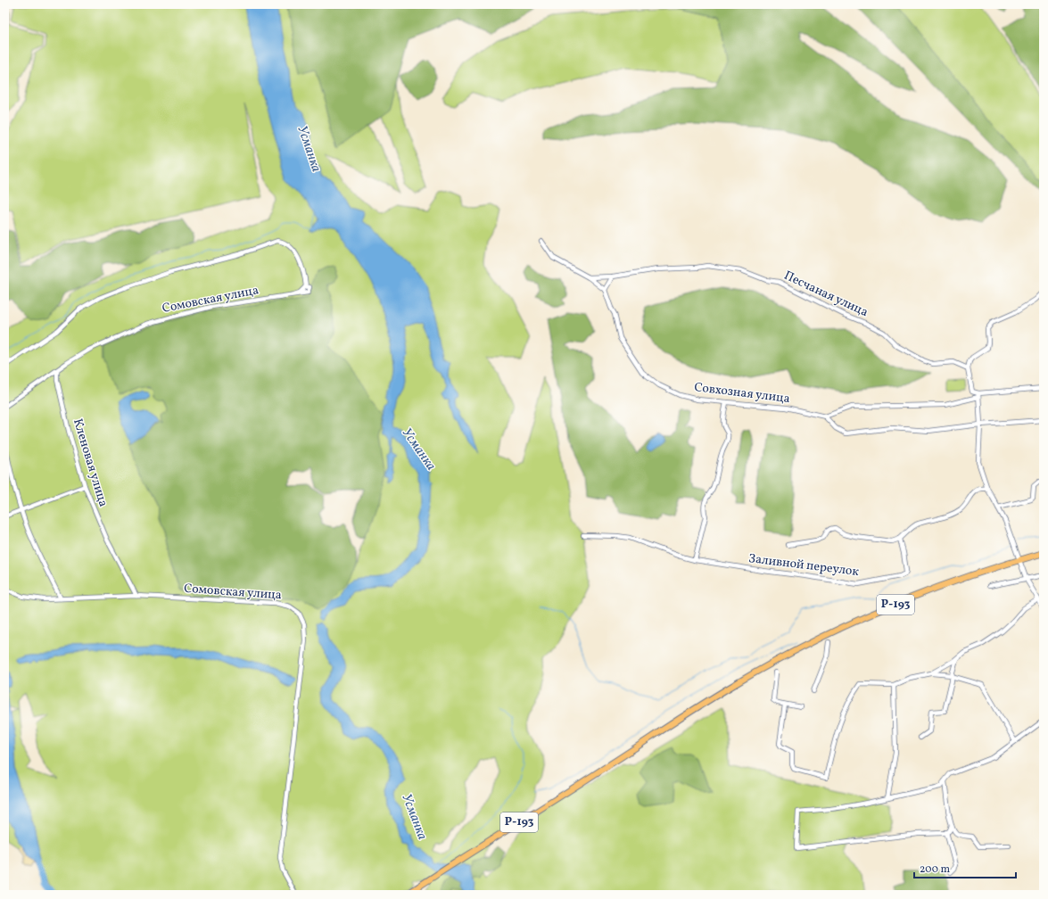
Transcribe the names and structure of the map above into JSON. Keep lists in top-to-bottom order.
{
  "streets": {
    "highway": ["Р-193"],
    "street": [
      "Песчаная улица",
      "Сомовская улица",
      "Совхозная улица",
      "Кленовая улица",
      "Заливной переулок"
    ]
  },
  "crossings": [
    ["Сомовская улица", "Кленовая улица"]
  ],
  "water": ["Усманка"],
  "scale_bar": "200 m"
}
